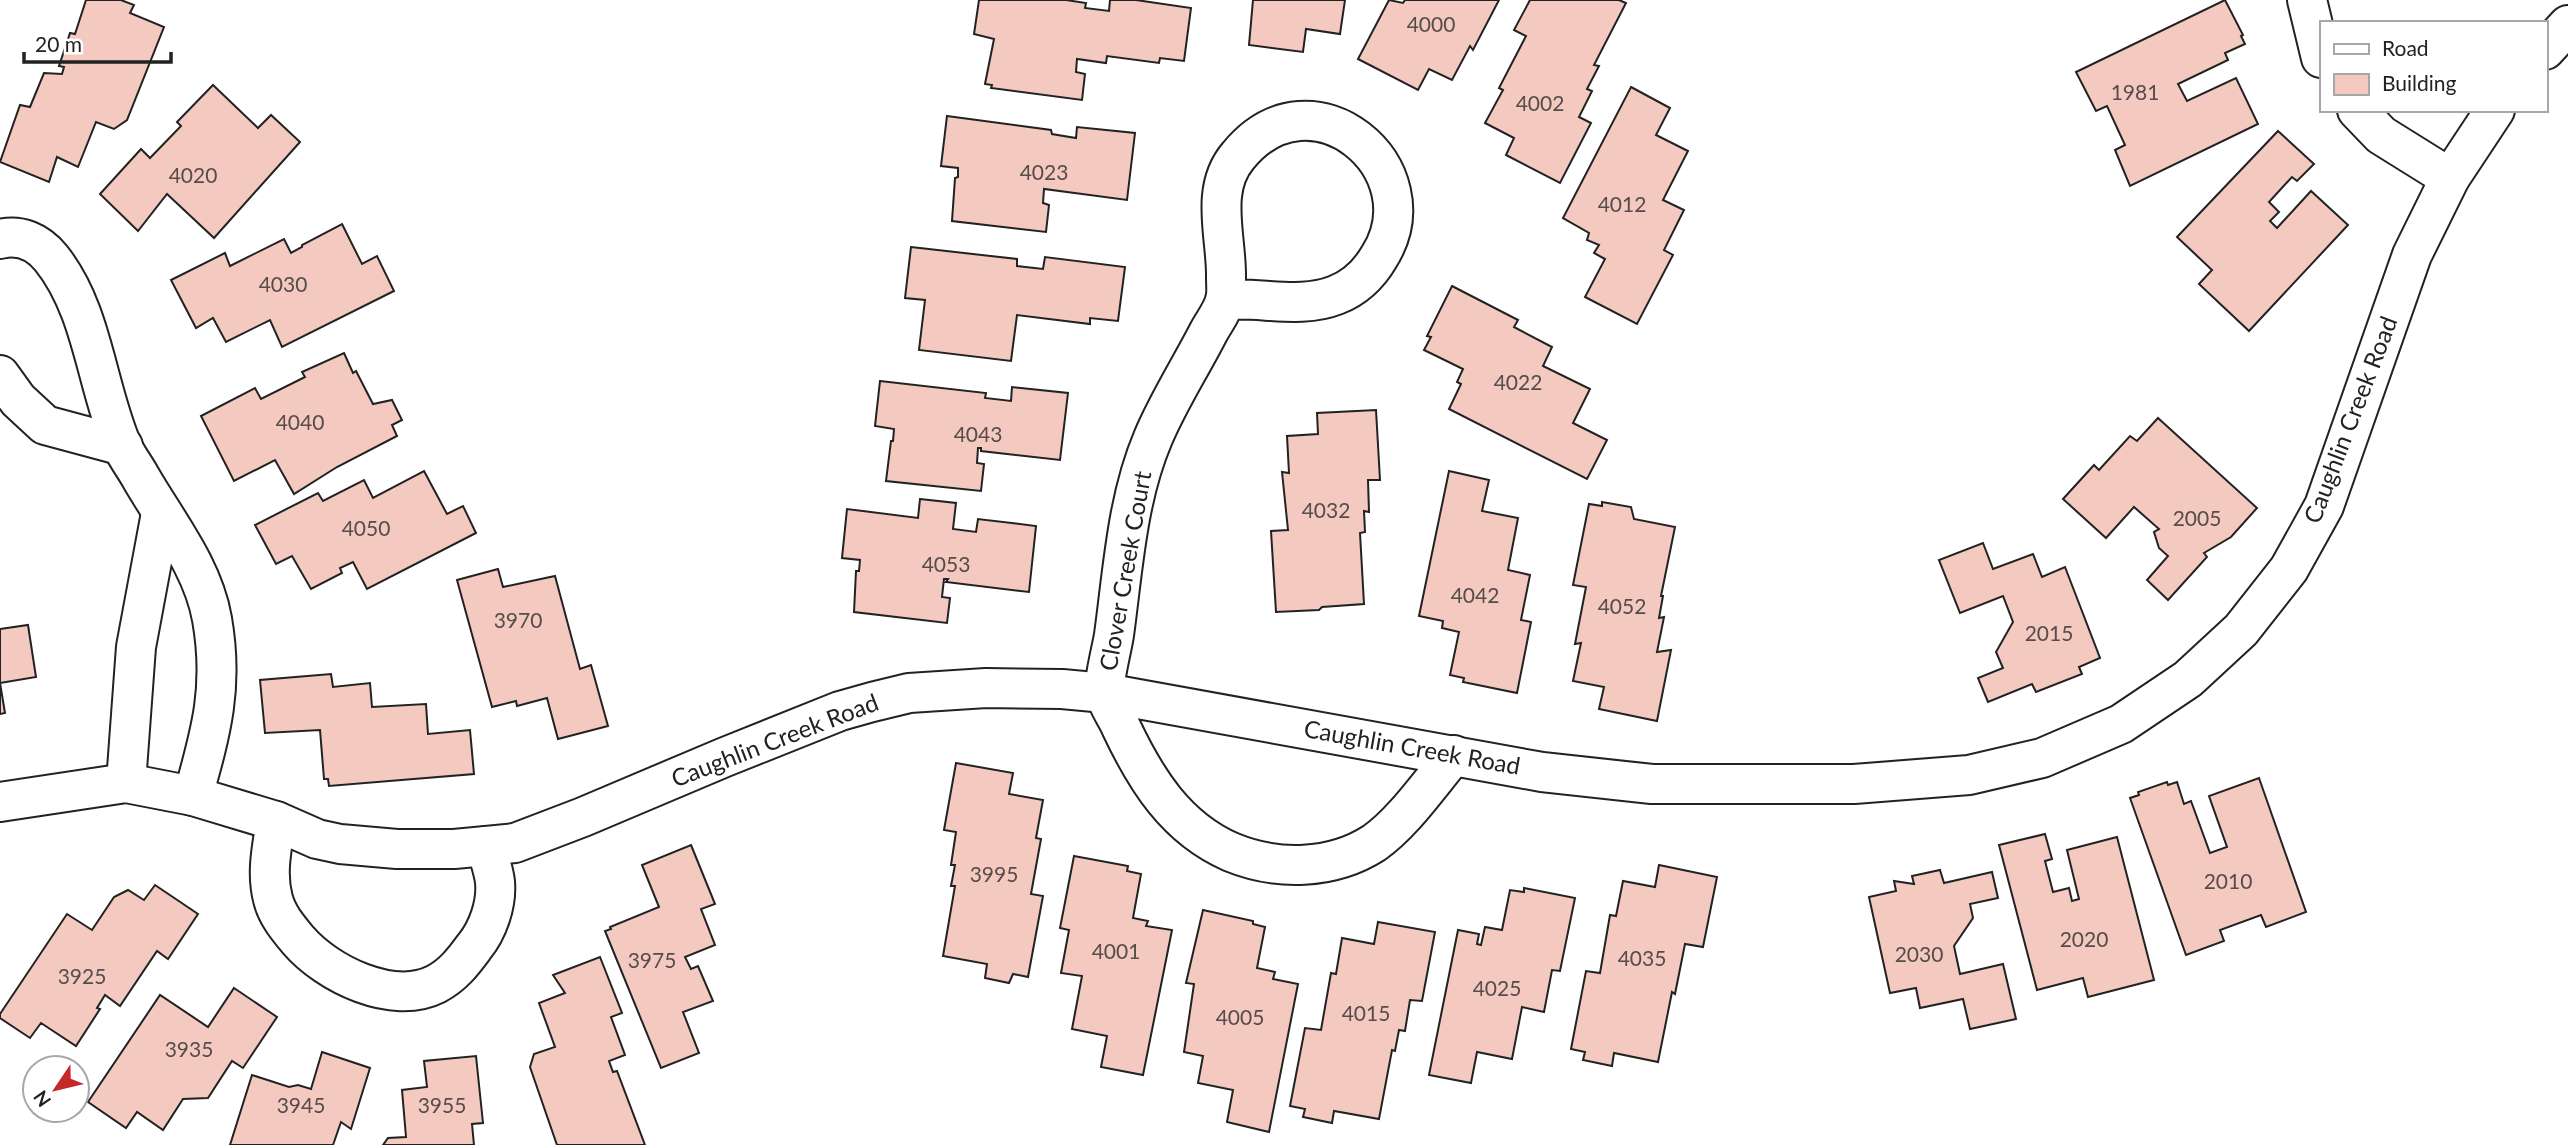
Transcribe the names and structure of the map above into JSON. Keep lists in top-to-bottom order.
{
  "streets": {
    "street": ["Caughlin Creek Road", "Clover Creek Court"]
  },
  "crossings": [
    ["Caughlin Creek Road", "Clover Creek Court"]
  ],
  "house_numbers": [
    "4000",
    "1981",
    "4002",
    "4023",
    "4020",
    "4012",
    "4030",
    "4022",
    "4040",
    "4043",
    "4032",
    "2005",
    "4050",
    "4053",
    "4042",
    "4052",
    "3970",
    "2015",
    "3995",
    "2010",
    "2020",
    "4001",
    "2030",
    "4035",
    "3975",
    "3925",
    "4025",
    "4015",
    "4005",
    "3935",
    "3945",
    "3955"
  ],
  "legend": ["Road", "Building"],
  "scale_bar": "20 m",
  "north": "bottom left"
}
